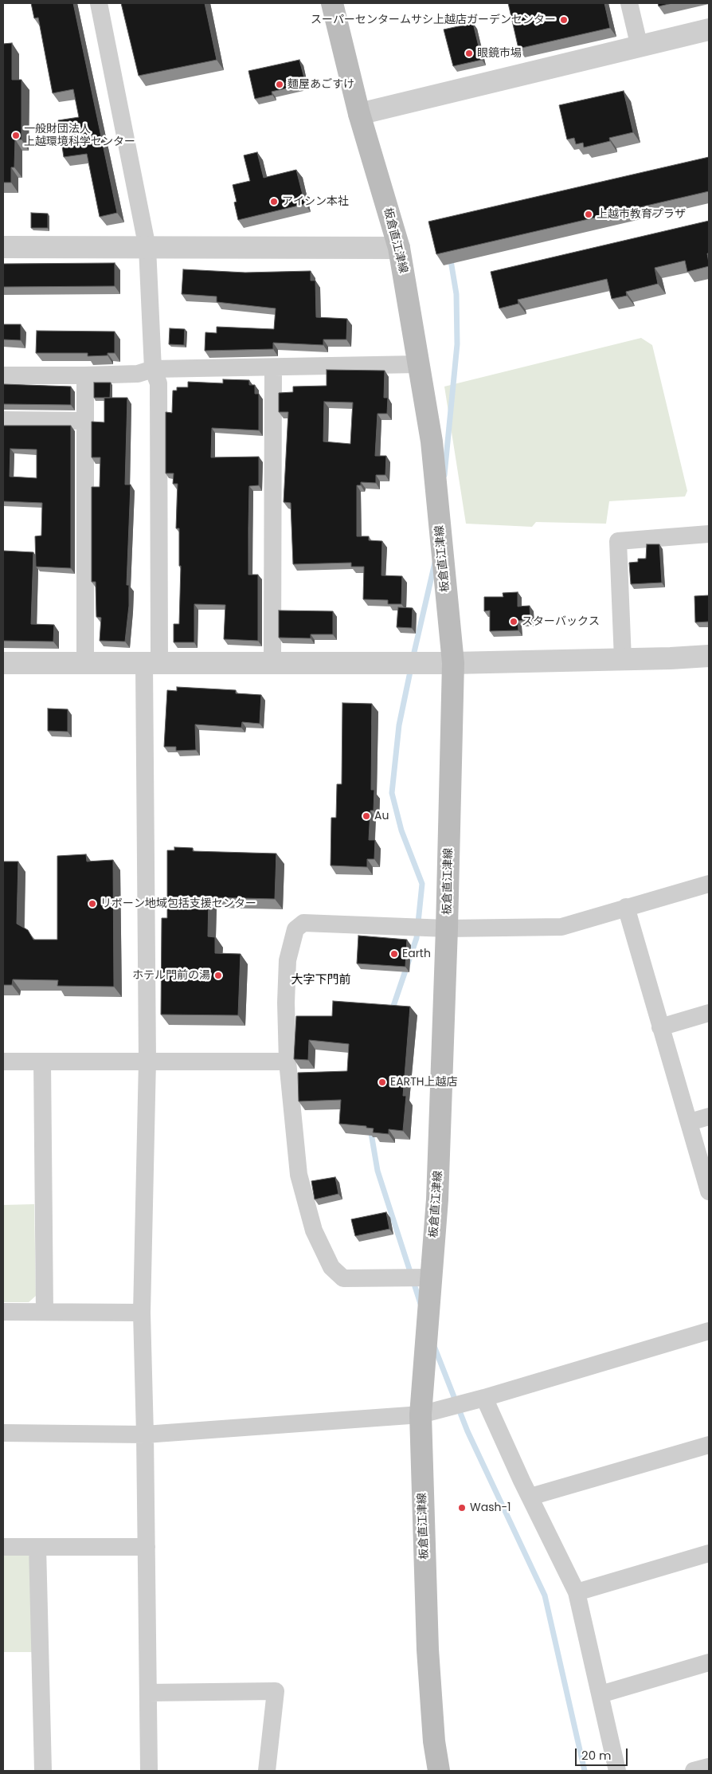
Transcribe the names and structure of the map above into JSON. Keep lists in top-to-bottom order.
{
  "streets": {
    "main road": ["板倉直江津線"]
  },
  "districts": ["大字下門前"],
  "places": [
    "スーパーセンタームサシ上越店ガーデンセンター",
    "眼鏡市場",
    "麵屋あごすけ",
    "一般財団法人 上越環境科学センター",
    "アイシン本社",
    "上越市教育プラザ",
    "スターバックス",
    "Au",
    "リボーン地域包括支援センター",
    "Earth",
    "ホテル門前の湯",
    "EARTH上越店",
    "Wash-1"
  ],
  "scale_bar": "20 m"
}
